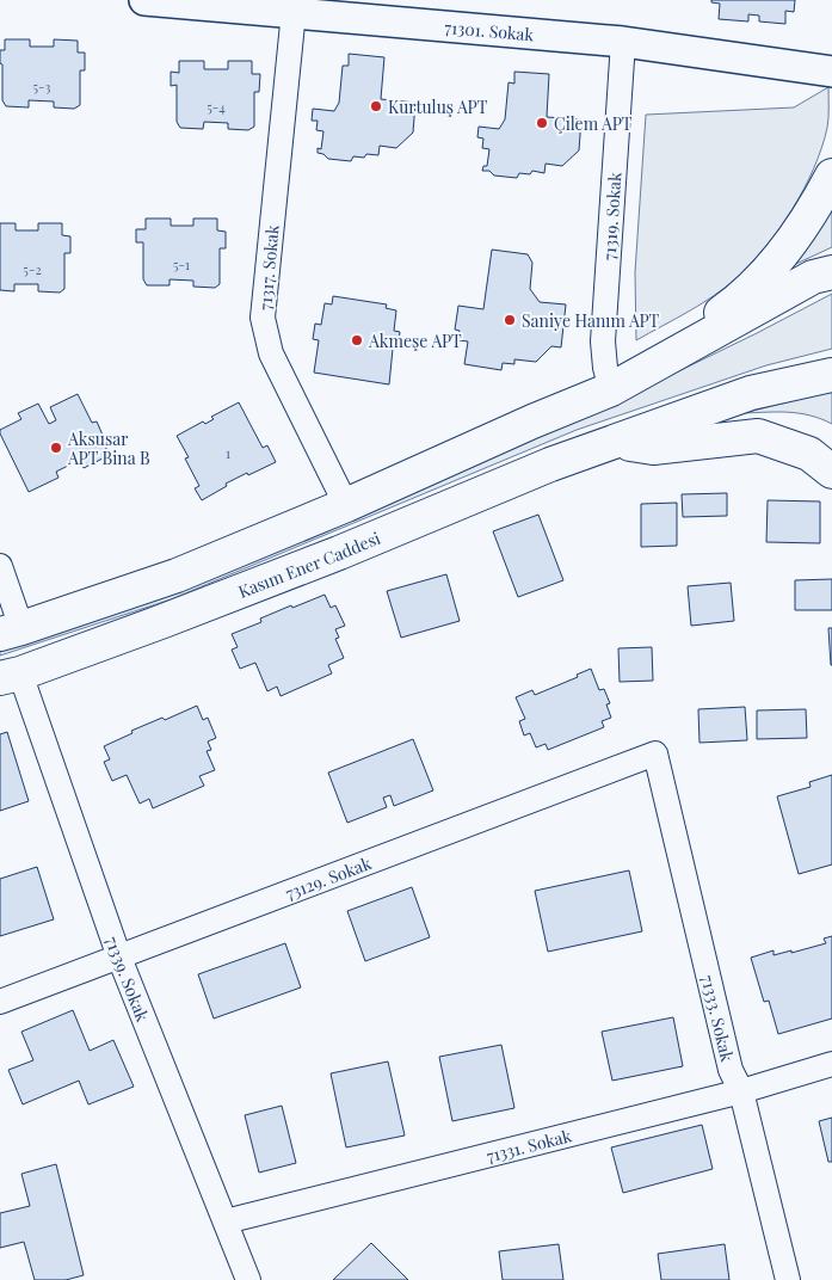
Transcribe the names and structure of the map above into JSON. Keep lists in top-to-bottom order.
{
  "streets": {
    "main road": ["Kasım Ener Caddesi"],
    "street": [
      "71301. Sokak",
      "71319. Sokak",
      "71317. Sokak",
      "73129. Sokak",
      "71339. Sokak",
      "71333. Sokak",
      "71331. Sokak"
    ]
  },
  "crossings": [
    ["71301. Sokak", "71319. Sokak"],
    ["71301. Sokak", "71317. Sokak"],
    ["Kasım Ener Caddesi", "71339. Sokak"],
    ["73129. Sokak", "71339. Sokak"],
    ["73129. Sokak", "71333. Sokak"],
    ["71339. Sokak", "71331. Sokak"],
    ["71333. Sokak", "71331. Sokak"]
  ],
  "places": [
    "Kurtuluş APT",
    "Çilem APT",
    "Saniye Hanım APT",
    "Akmeşe APT",
    "Aksusar APT Bina B"
  ],
  "house_numbers": [
    "5-3",
    "5-4",
    "5-1",
    "5-2",
    "1"
  ]
}
